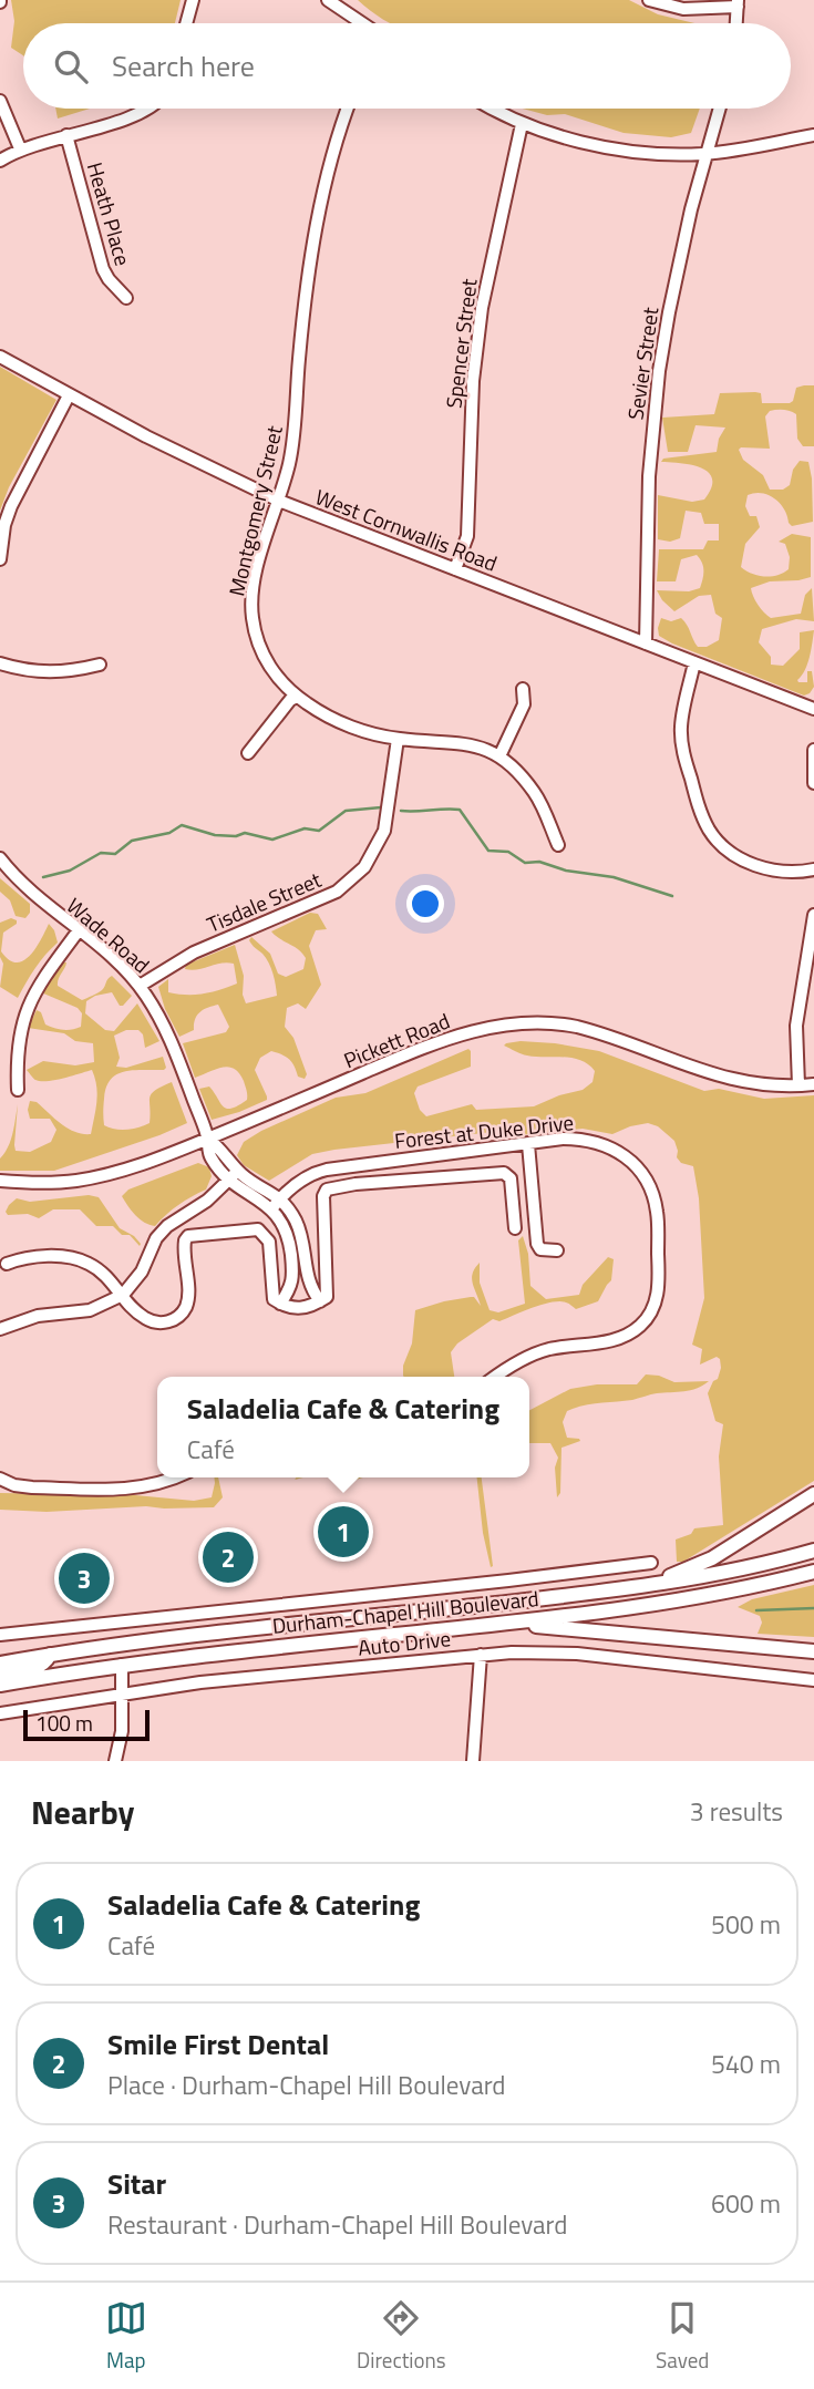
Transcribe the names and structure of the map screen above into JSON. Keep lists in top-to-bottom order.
{
  "streets": {
    "main road": ["Durham-Chapel Hill Boulevard"],
    "street": [
      "Heath Place",
      "Spencer Street",
      "Sevier Street",
      "Montgomery Street",
      "West Cornwallis Road",
      "Tisdale Street",
      "Wade Road",
      "Pickett Road",
      "Forest at Duke Drive",
      "Auto Drive"
    ]
  },
  "crossings": [
    ["Spencer Street", "West Cornwallis Road"],
    ["Sevier Street", "West Cornwallis Road"],
    ["Montgomery Street", "West Cornwallis Road"],
    ["Montgomery Street", "Tisdale Street"],
    ["Tisdale Street", "Wade Road"],
    ["Wade Road", "Pickett Road"]
  ],
  "scale_bar": "100 m",
  "page": {
    "search": "Search here",
    "popup": ["Saladelia Cafe & Catering", "Café"],
    "pins": ["1", "2", "3"],
    "scale": "100 m",
    "heading": ["Nearby", "3 results"],
    "list": [
      {
        "mark": "1",
        "name": "Saladelia Cafe & Catering",
        "note": "Café",
        "value": "500 m"
      },
      {
        "mark": "2",
        "name": "Smile First Dental",
        "note": "Place · Durham-Chapel Hill Boulevard",
        "value": "540 m"
      },
      {
        "mark": "3",
        "name": "Sitar",
        "note": "Restaurant · Durham-Chapel Hill Boulevard",
        "value": "600 m"
      }
    ],
    "nav": ["Map", "Directions", "Saved"]
  }
}
